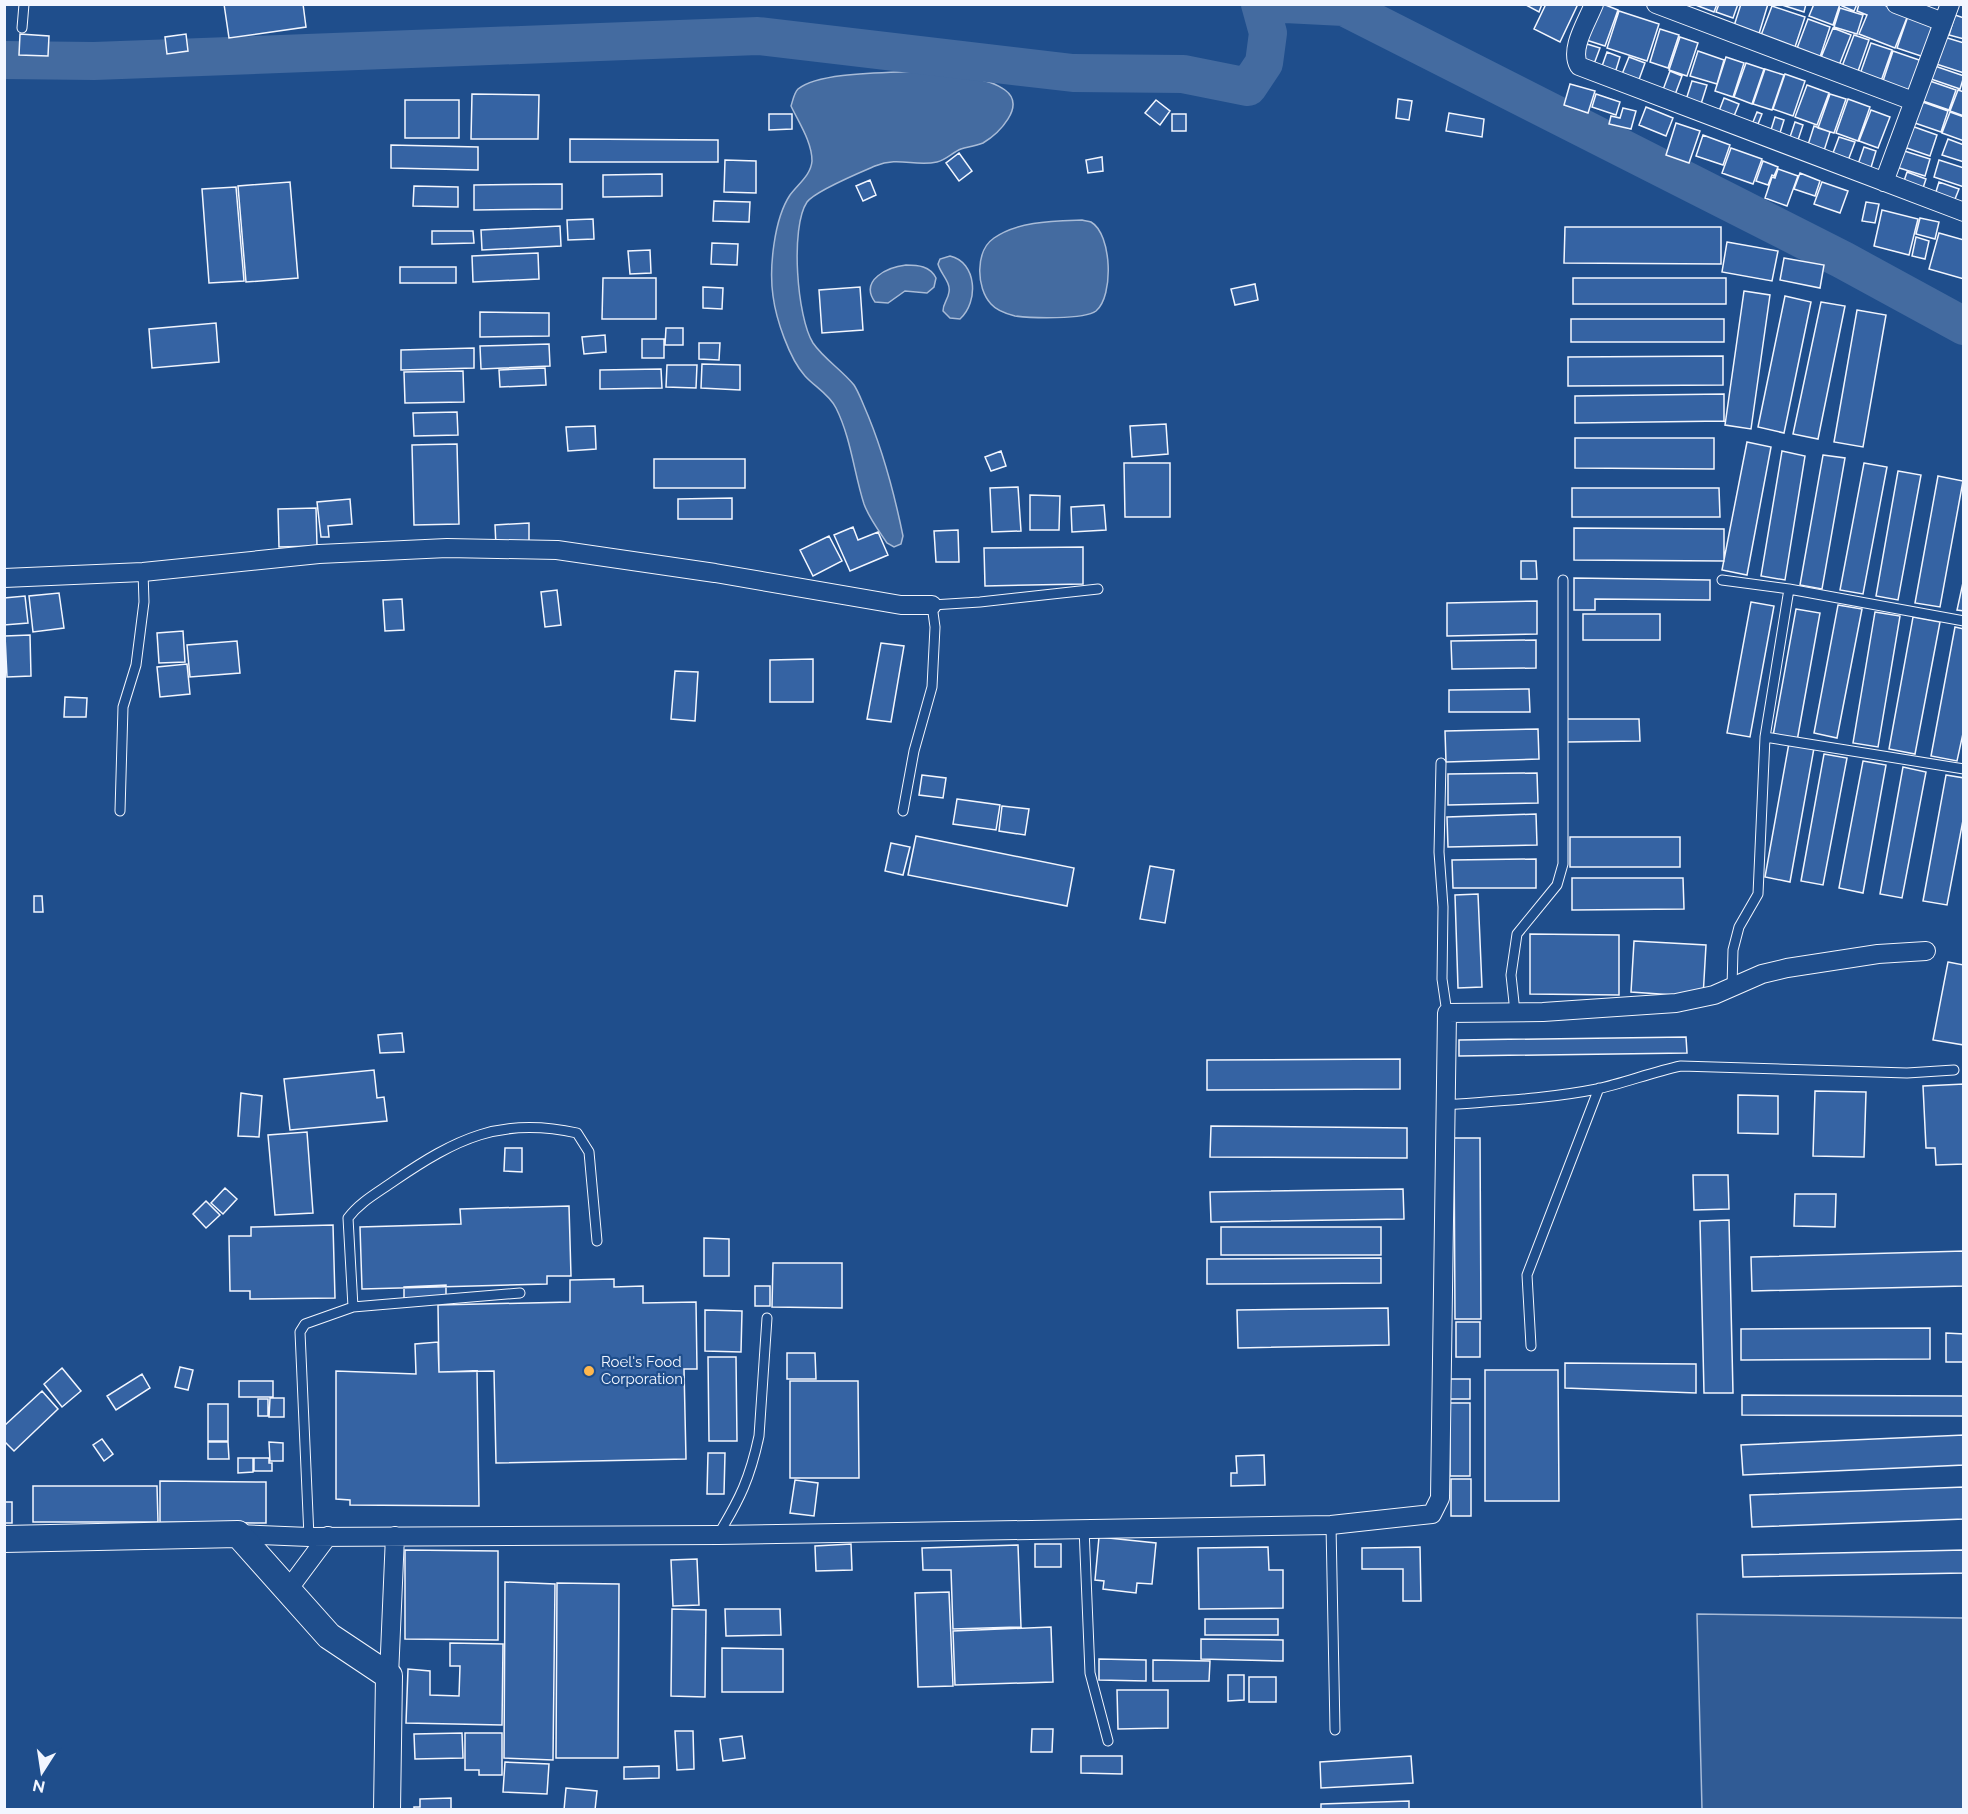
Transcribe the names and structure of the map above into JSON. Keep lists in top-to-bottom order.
{
  "places": ["Roel's Food Corporation"],
  "north": "bottom"
}
